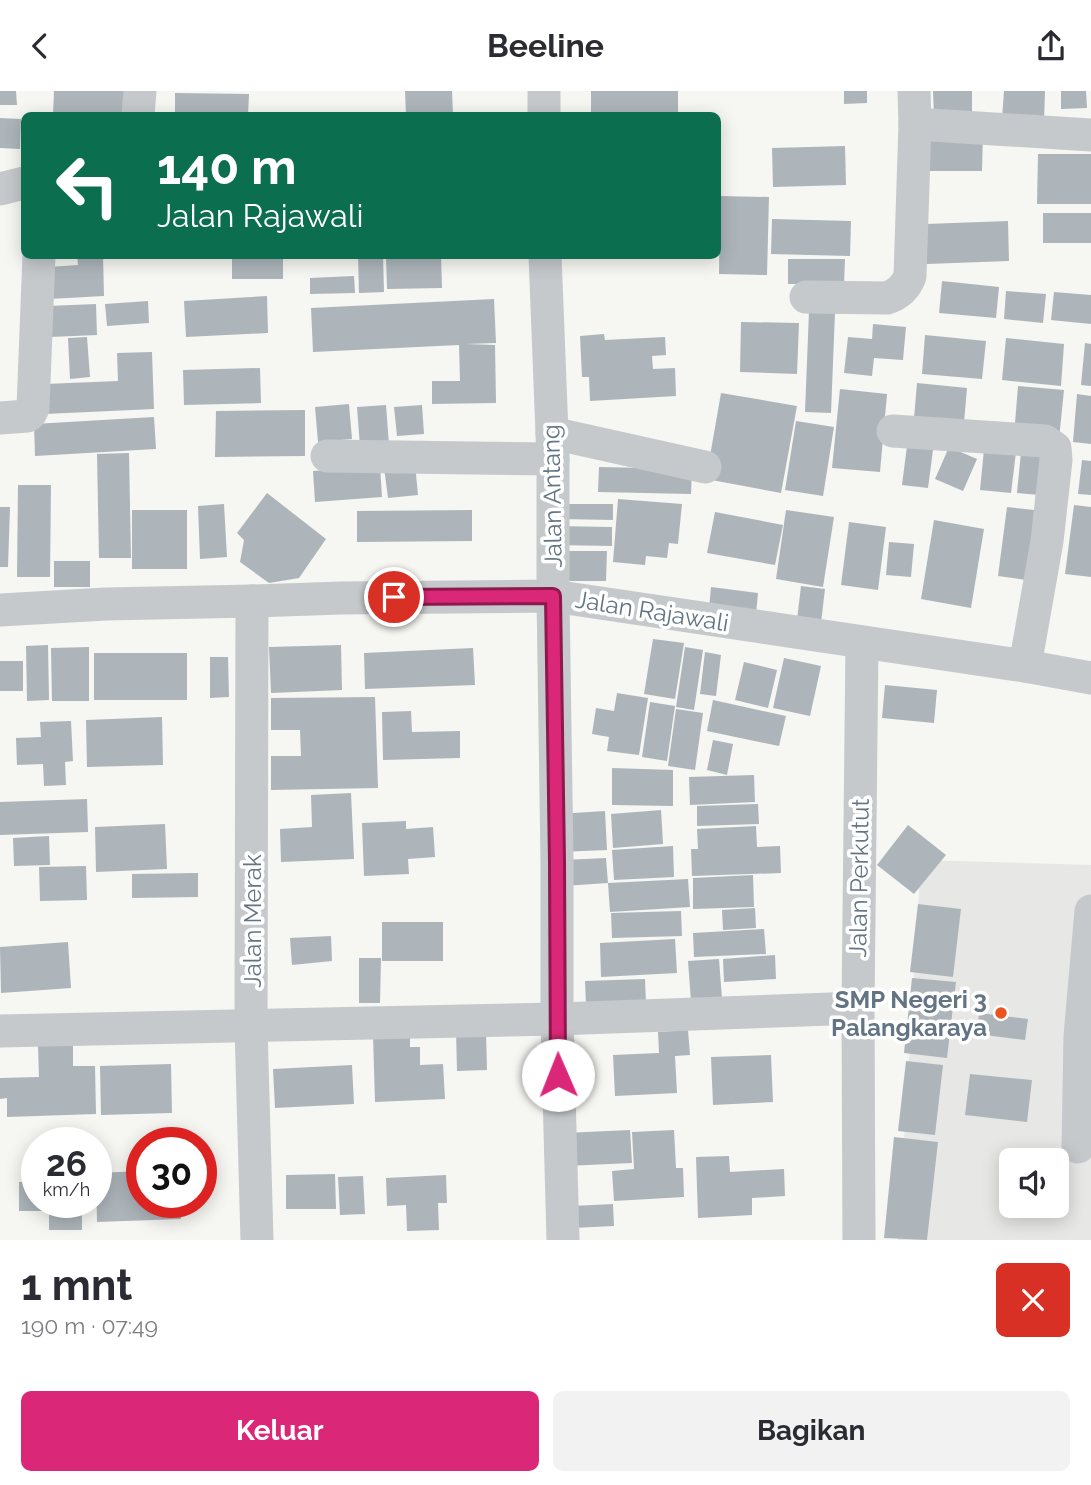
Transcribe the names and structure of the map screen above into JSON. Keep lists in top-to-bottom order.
{
  "streets": {
    "street": [
      "Jalan Antang",
      "Jalan Rajawali",
      "Jalan Perkutut",
      "Jalan Merak"
    ]
  },
  "crossings": [
    ["Jalan Antang", "Jalan Rajawali"],
    ["Jalan Rajawali", "Jalan Perkutut"],
    ["Jalan Rajawali", "Jalan Merak"]
  ],
  "places": ["SMP Negeri 3 Palangkaraya"],
  "page": {
    "header": "Beeline",
    "turn": ["140 m", "Jalan Rajawali"],
    "speed": "26 km/h",
    "limit": "30",
    "heading": ["1 mnt", "190 m · 07:49"],
    "buttons": ["Keluar", "Bagikan"]
  }
}
